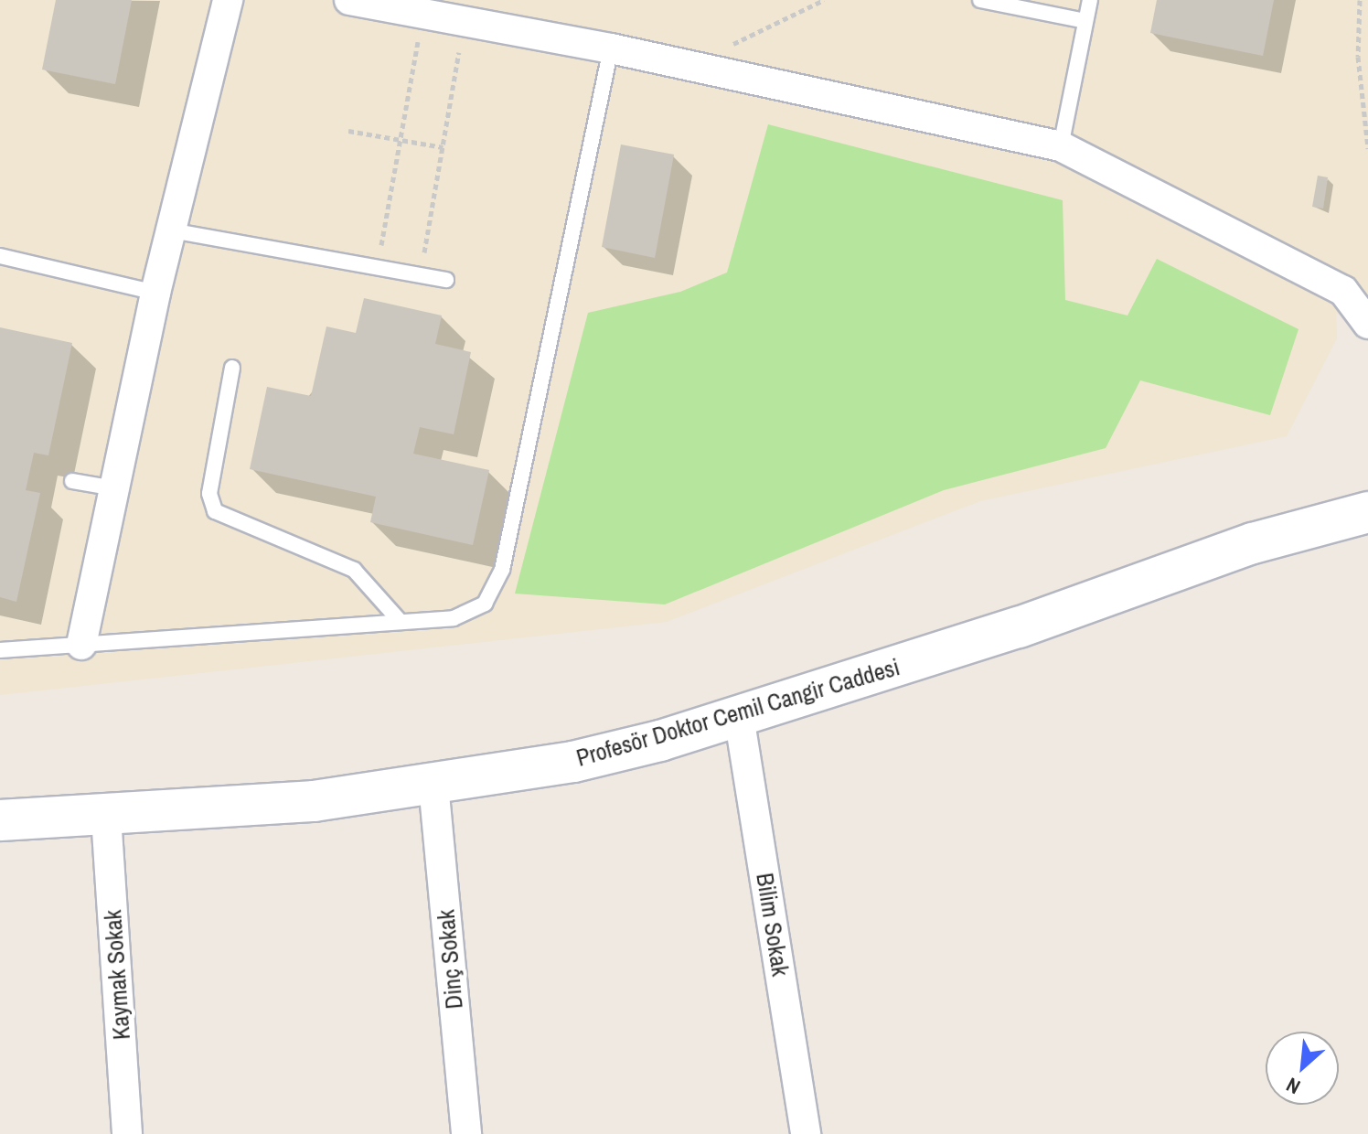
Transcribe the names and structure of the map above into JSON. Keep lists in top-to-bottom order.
{
  "streets": {
    "street": [
      "Profesör Doktor Cemil Cangir Caddesi",
      "Bilim Sokak",
      "Dinç Sokak",
      "Kaymak Sokak"
    ]
  },
  "crossings": [
    ["Profesör Doktor Cemil Cangir Caddesi", "Bilim Sokak"],
    ["Profesör Doktor Cemil Cangir Caddesi", "Dinç Sokak"],
    ["Profesör Doktor Cemil Cangir Caddesi", "Kaymak Sokak"]
  ],
  "north": "bottom left"
}
